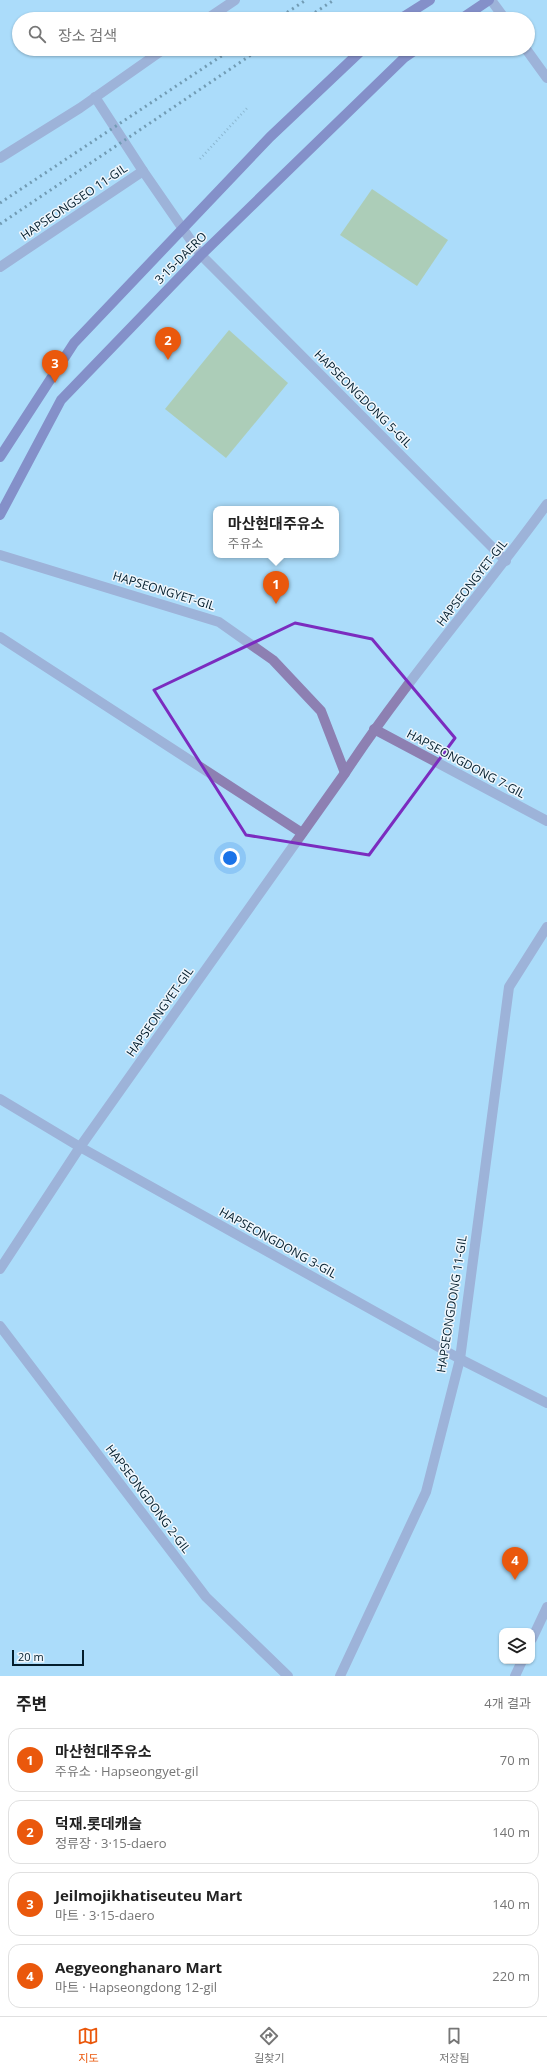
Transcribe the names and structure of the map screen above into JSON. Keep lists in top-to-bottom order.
{
  "streets": {
    "main road": ["3·15-DAERO"],
    "street": [
      "HAPSEONGSEO 11-GIL",
      "HAPSEONGDONG 5-GIL",
      "HAPSEONGYET-GIL",
      "HAPSEONGDONG 7-GIL",
      "HAPSEONGDONG 3-GIL",
      "HAPSEONGDONG 11-GIL",
      "HAPSEONGDONG 2-GIL"
    ]
  },
  "crossings": [
    ["HAPSEONGSEO 11-GIL", "HAPSEONGDONG 5-GIL"],
    ["3·15-DAERO", "HAPSEONGDONG 5-GIL"],
    ["HAPSEONGDONG 5-GIL", "HAPSEONGYET-GIL"],
    ["HAPSEONGYET-GIL", "HAPSEONGDONG 7-GIL"],
    ["HAPSEONGYET-GIL", "HAPSEONGDONG 3-GIL"],
    ["HAPSEONGDONG 3-GIL", "HAPSEONGDONG 11-GIL"]
  ],
  "scale_bar": "20 m",
  "page": {
    "search": "장소 검색",
    "pins": [
      "2",
      "3",
      "1",
      "4"
    ],
    "popup": ["마산현대주유소", "주유소"],
    "scale": "20 m",
    "heading": ["주변", "4개 결과"],
    "list": [
      {
        "mark": "1",
        "name": "마산현대주유소",
        "note": "주유소 · Hapseongyet-gil",
        "value": "70 m"
      },
      {
        "mark": "2",
        "name": "덕재.롯데캐슬",
        "note": "정류장 · 3·15-daero",
        "value": "140 m"
      },
      {
        "mark": "3",
        "name": "Jeilmojikhatiseuteu Mart",
        "note": "마트 · 3·15-daero",
        "value": "140 m"
      },
      {
        "mark": "4",
        "name": "Aegyeonghanaro Mart",
        "note": "마트 · Hapseongdong 12-gil",
        "value": "220 m"
      }
    ],
    "nav": ["지도", "길찾기", "저장됨"]
  }
}
